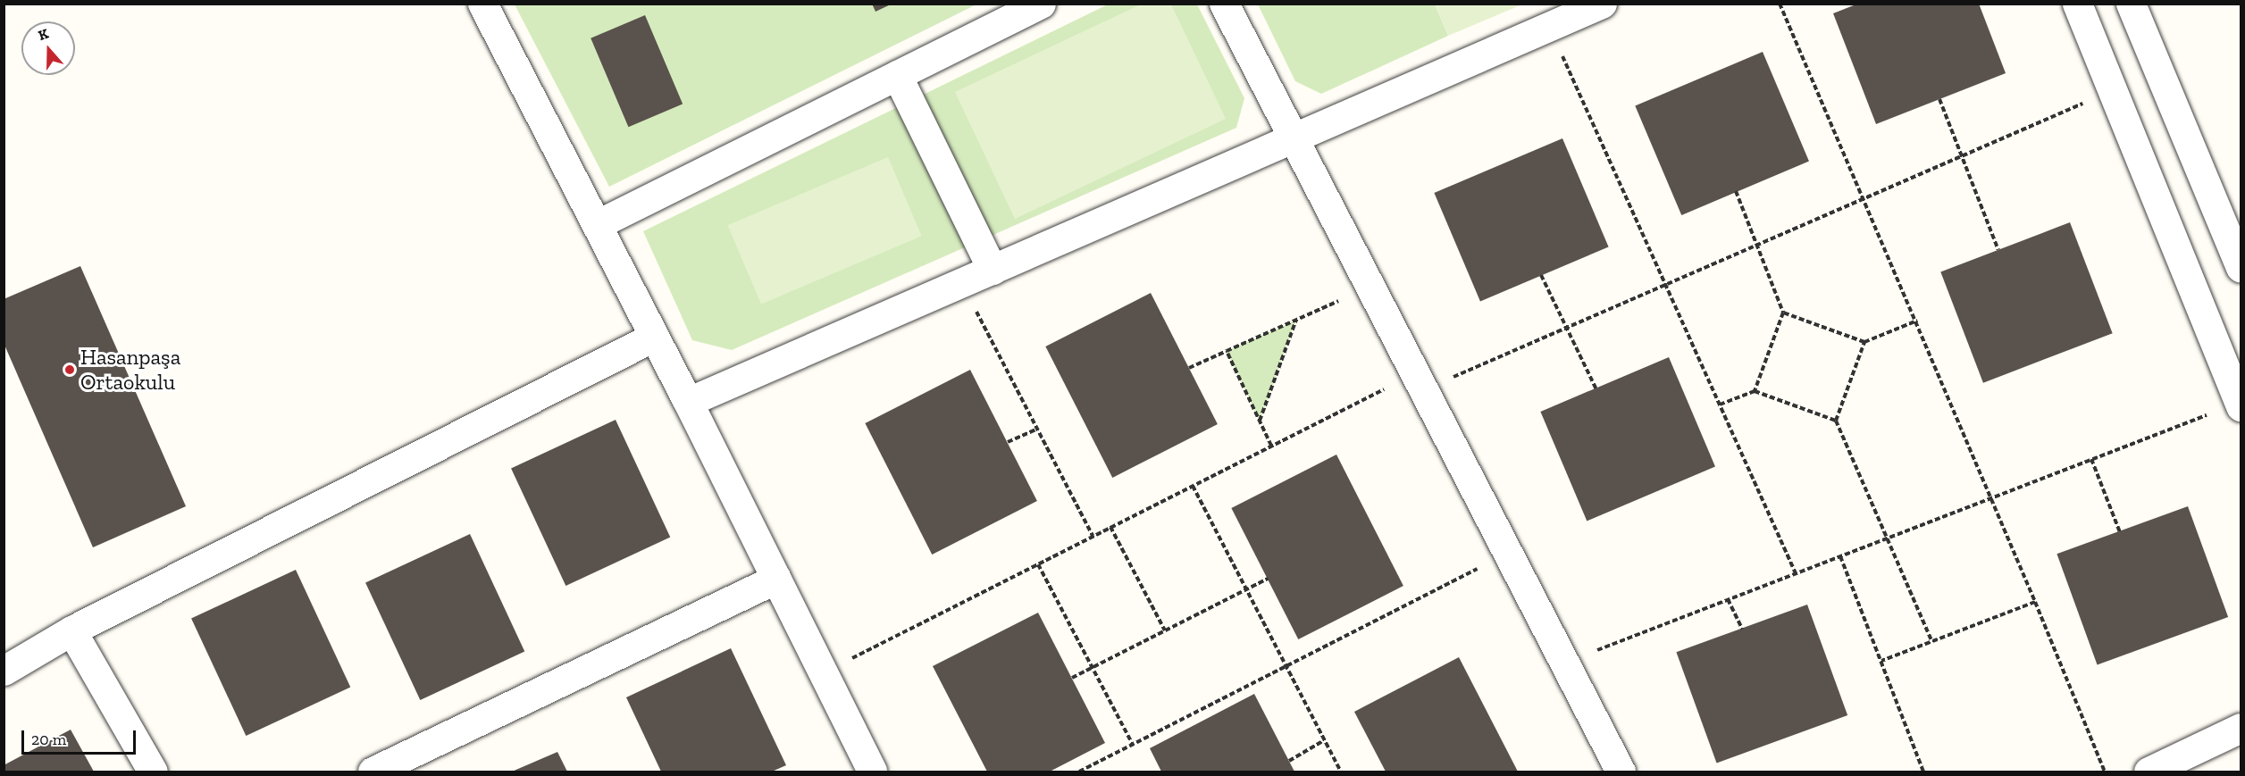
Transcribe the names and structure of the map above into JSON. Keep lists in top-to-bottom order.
{
  "places": ["Hasanpaşa Ortaokulu"],
  "scale_bar": "20 m",
  "north": "top"
}
